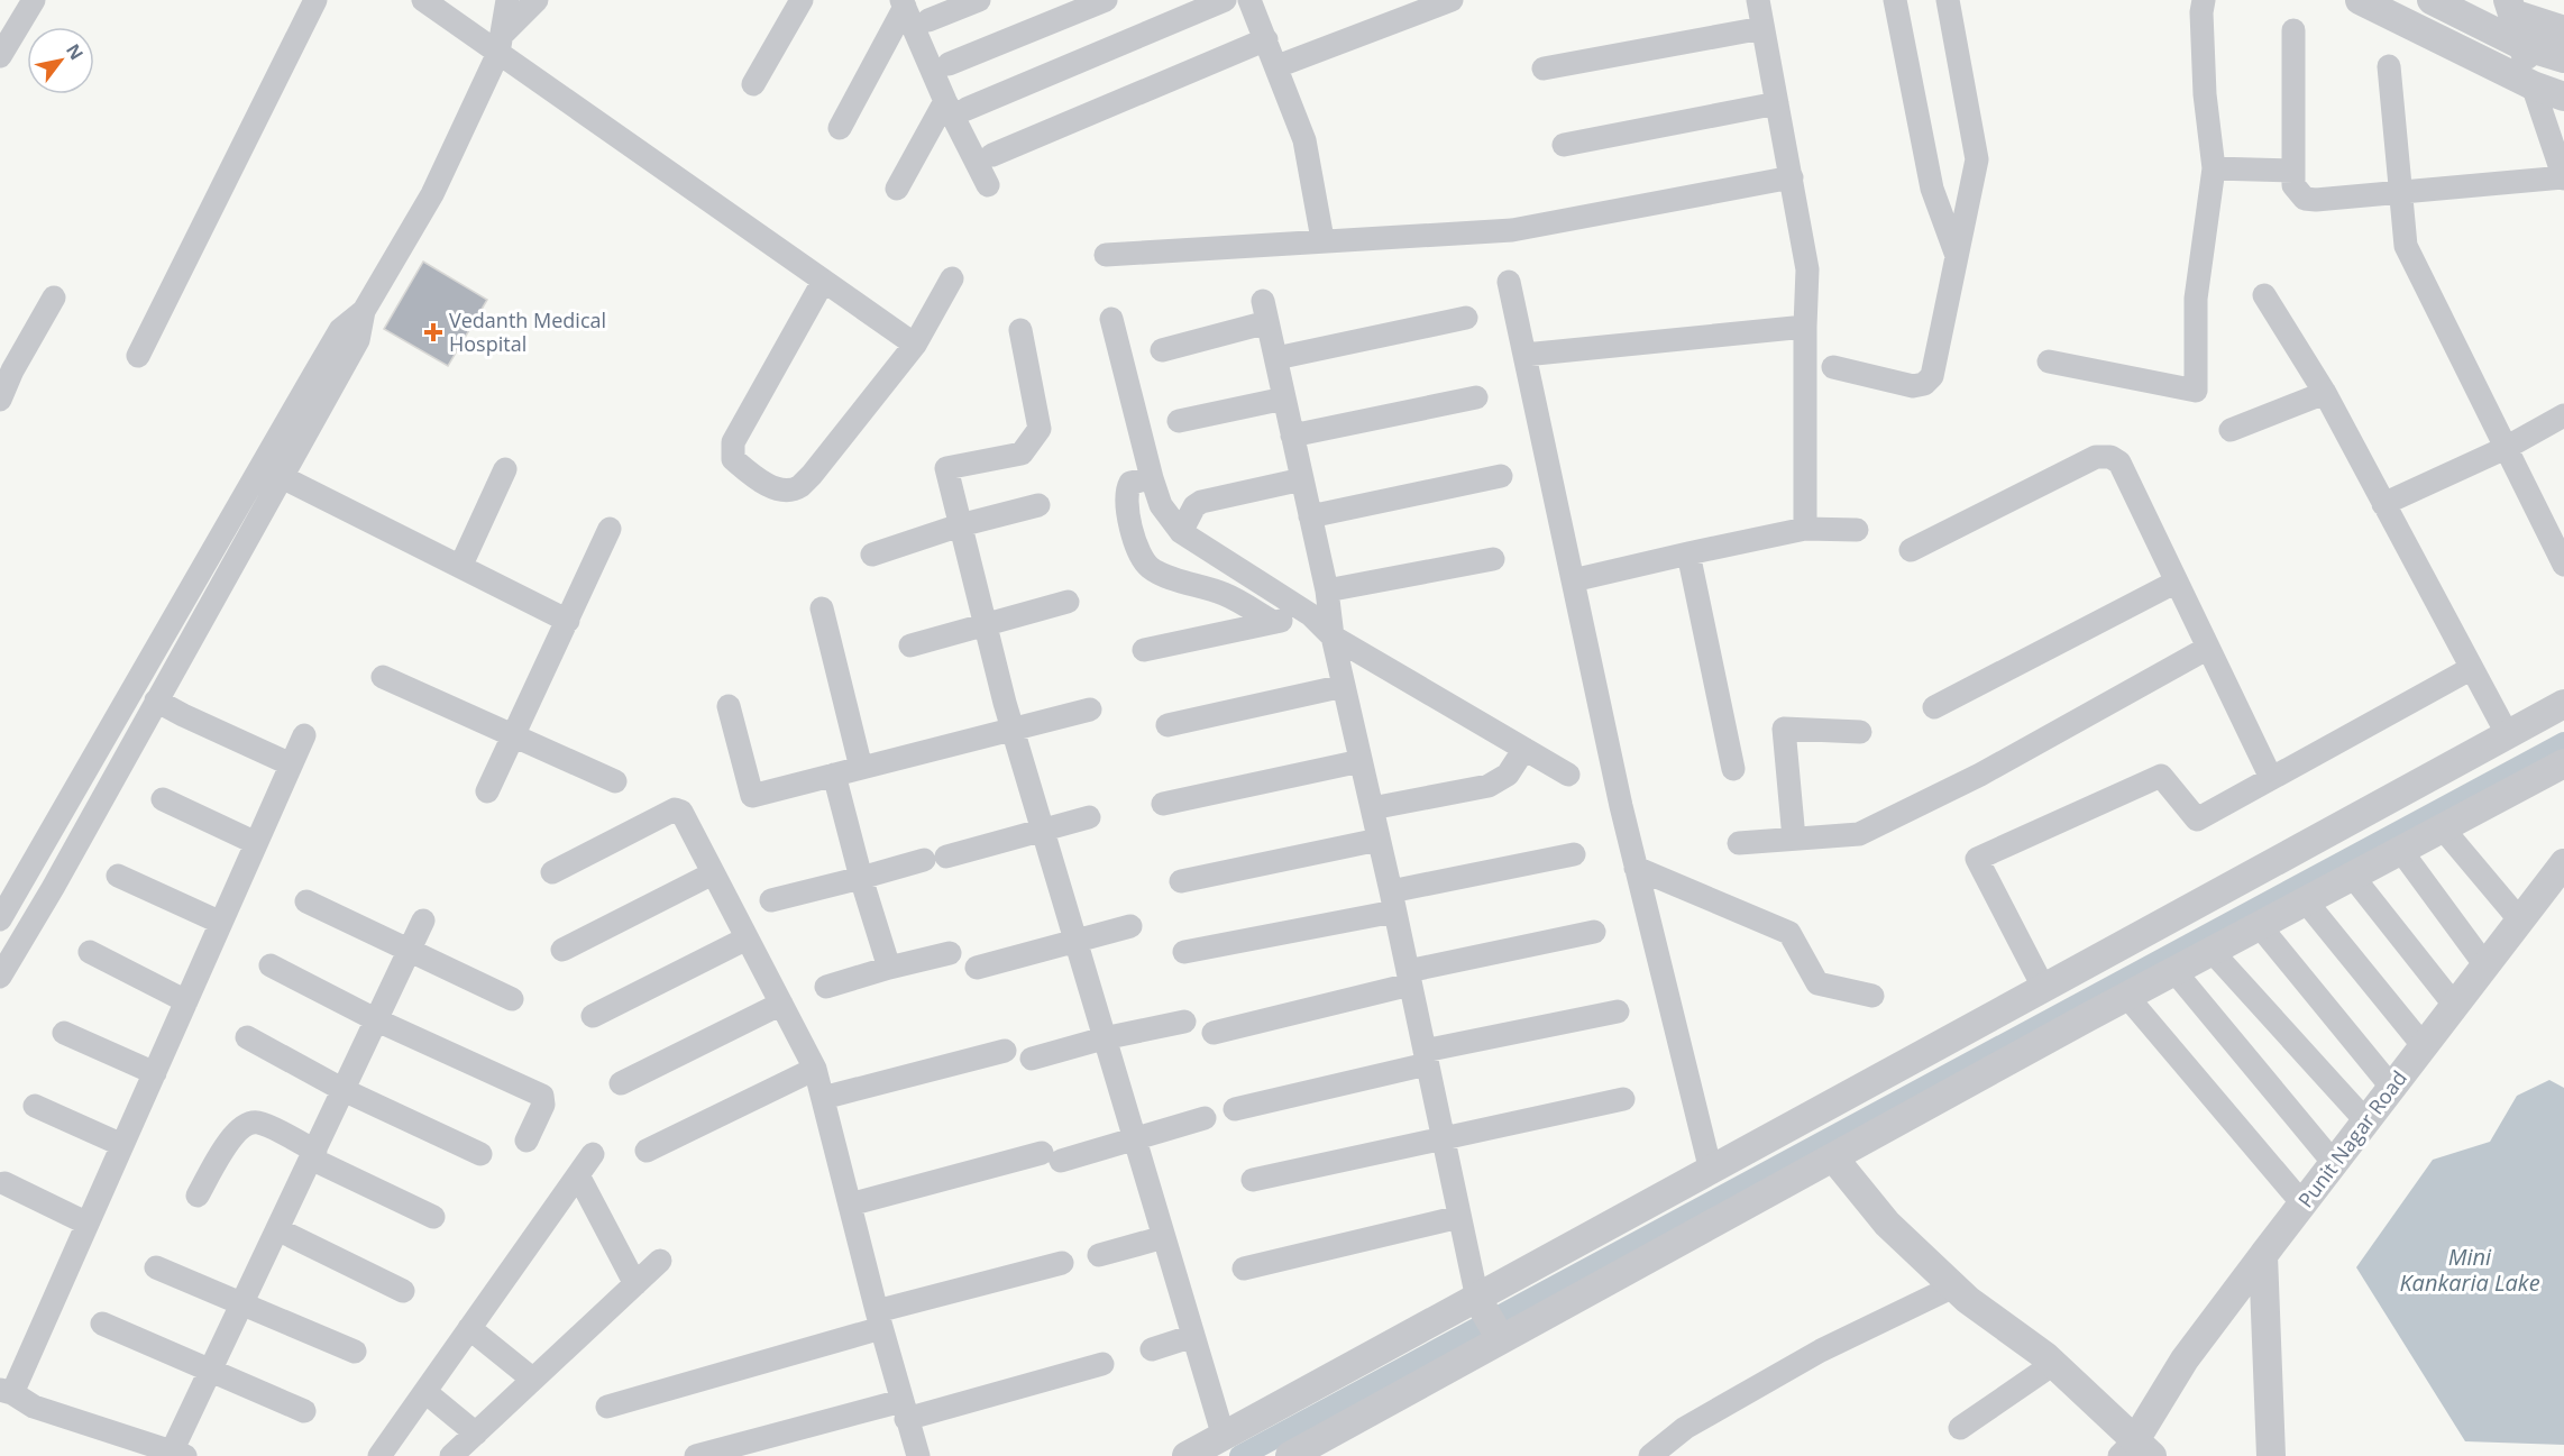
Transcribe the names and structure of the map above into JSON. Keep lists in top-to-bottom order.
{
  "streets": {
    "street": ["Punit Nagar Road"]
  },
  "water": ["Mini Kankaria Lake"],
  "places": {
    "health": ["Vedanth Medical Hospital"]
  },
  "north": "top right"
}
